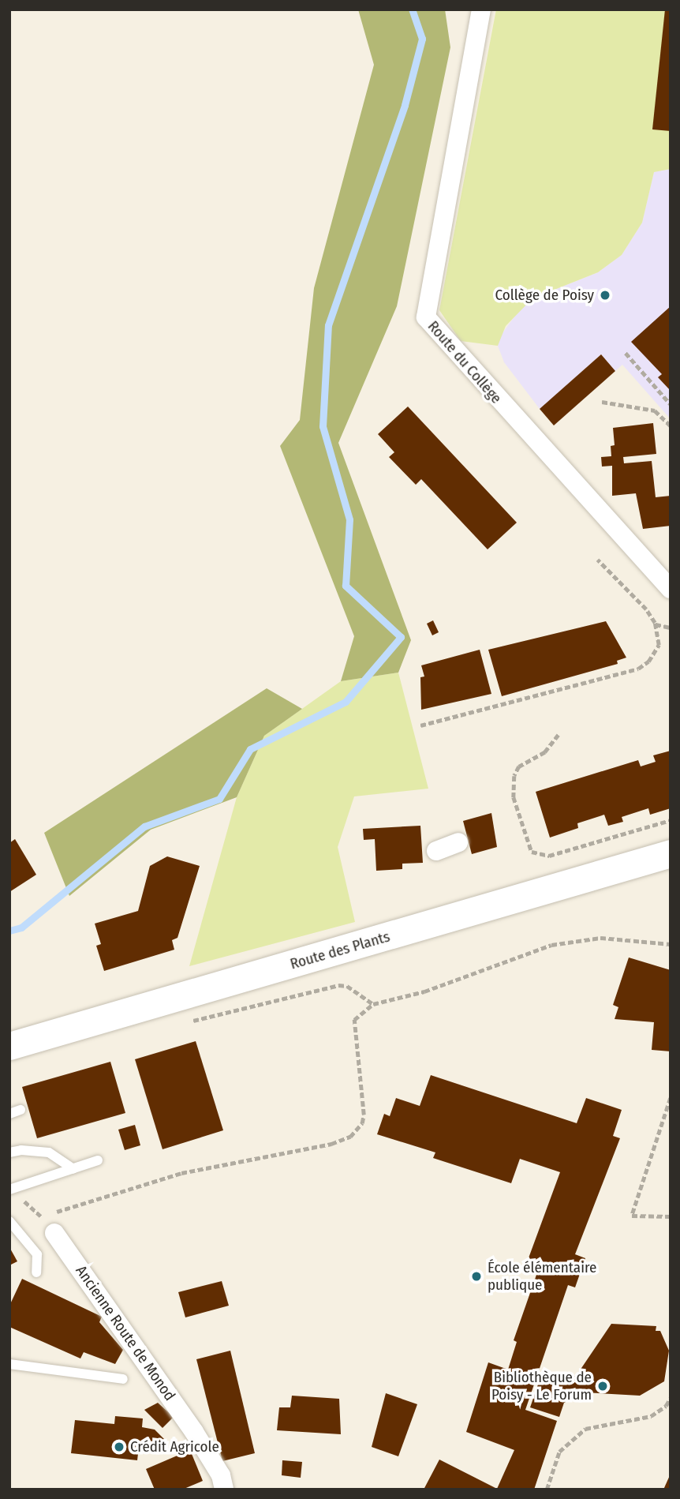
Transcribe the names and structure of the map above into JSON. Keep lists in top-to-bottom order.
{
  "streets": {
    "main road": ["Route des Plants"],
    "street": ["Route du Collège", "Ancienne Route de Monod"]
  },
  "places": [
    "Collège de Poisy",
    "École élémentaire publique",
    "Bibliothèque de Poisy - Le Forum",
    "Crédit Agricole"
  ]
}
